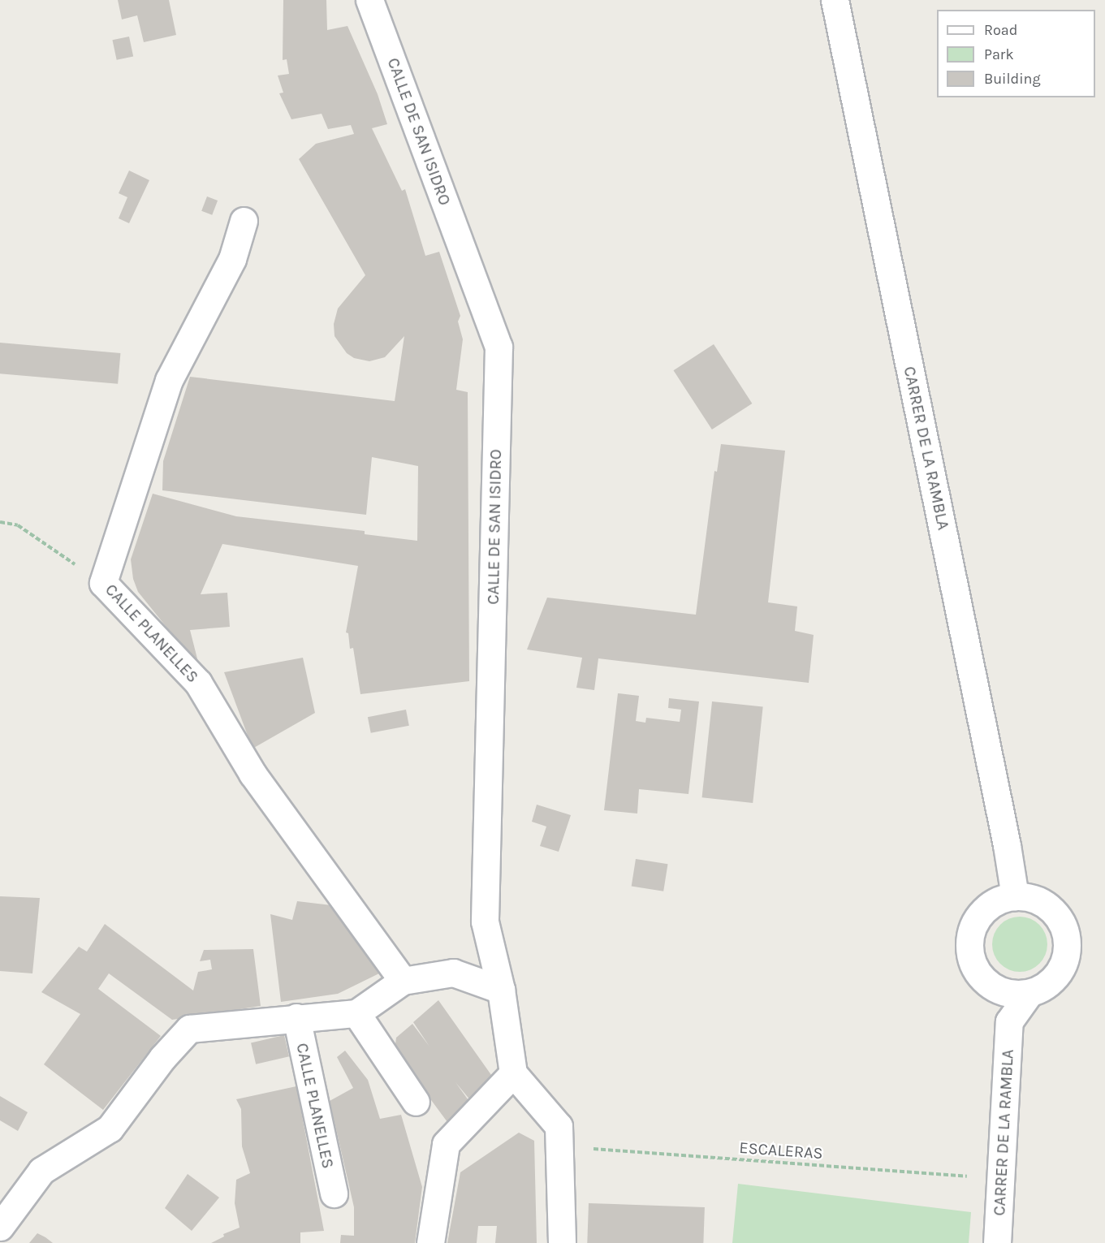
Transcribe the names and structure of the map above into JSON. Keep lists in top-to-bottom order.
{
  "streets": {
    "street": ["CALLE DE SAN ISIDRO", "CARRER DE LA RAMBLA", "CALLE PLANELLES"],
    "path": ["ESCALERAS"]
  },
  "crossings": [
    ["CARRER DE LA RAMBLA", "ESCALERAS"]
  ],
  "legend": ["Road", "Park", "Building"]
}
